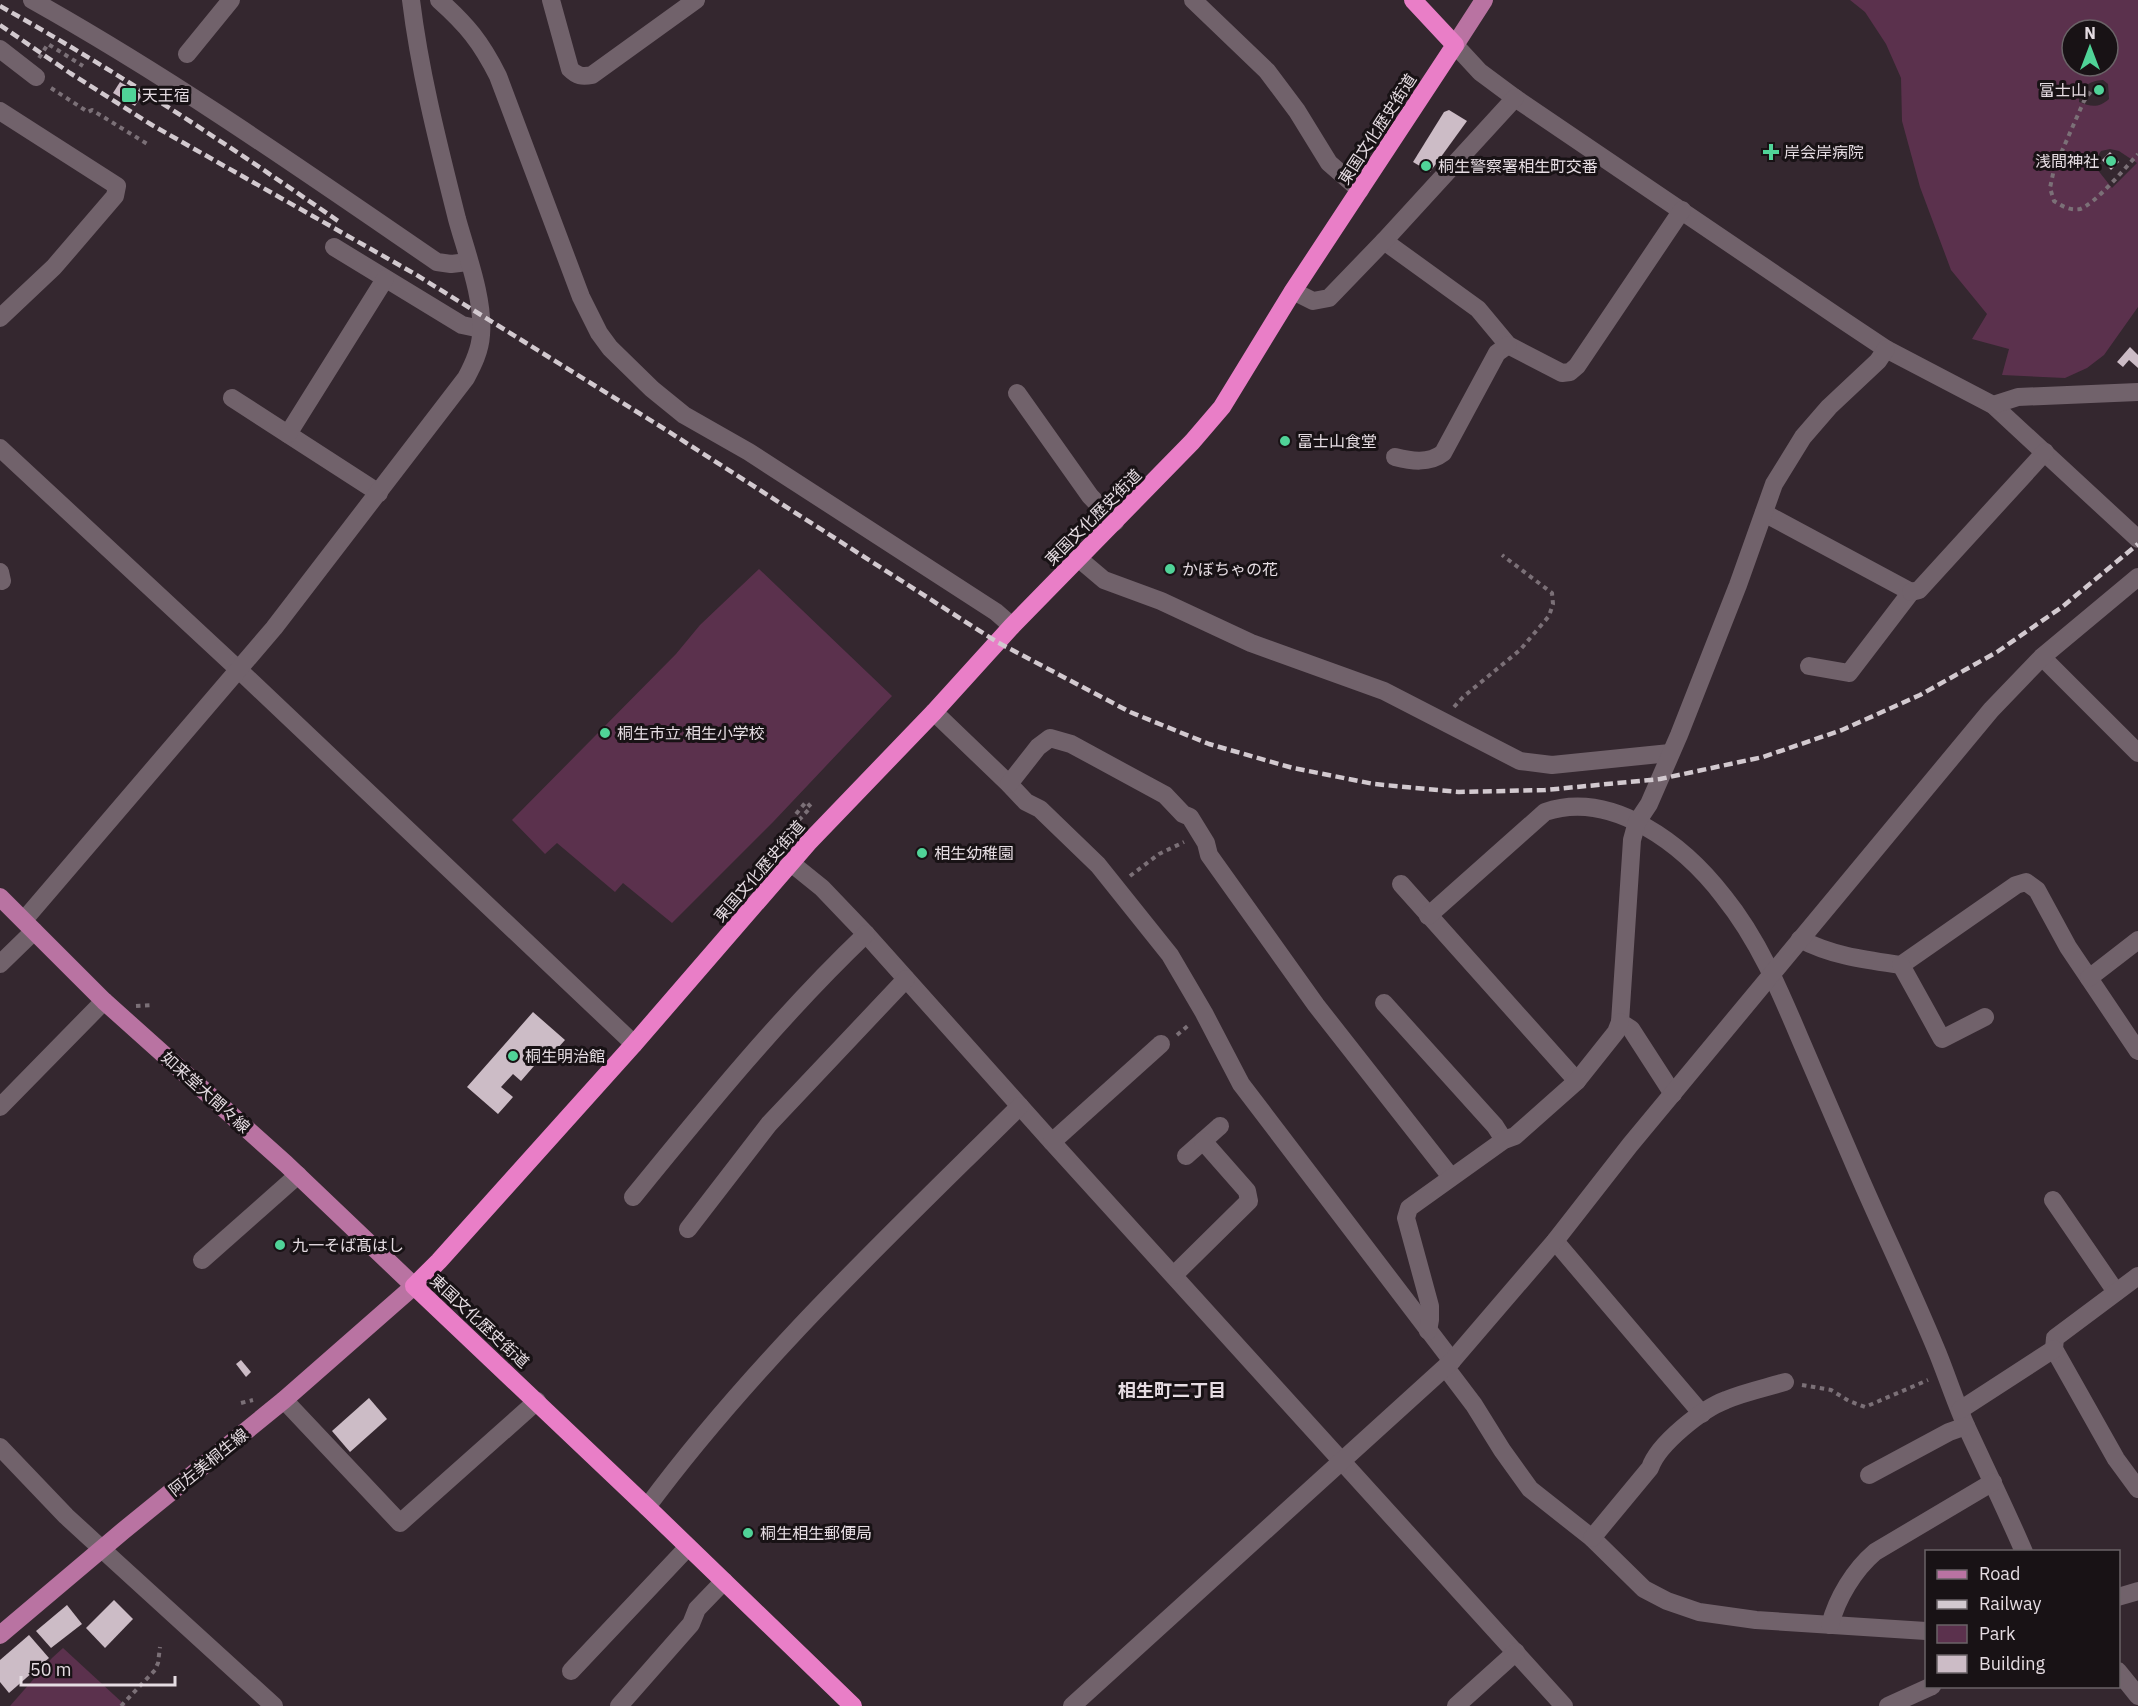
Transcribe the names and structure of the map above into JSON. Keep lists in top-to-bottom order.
{
  "streets": {
    "highway": ["東国文化歴史街道"],
    "main road": ["如来堂大間々線", "阿左美桐生線"]
  },
  "crossings": [
    ["東国文化歴史街道", "如来堂大間々線"],
    ["東国文化歴史街道", "阿左美桐生線"],
    ["如来堂大間々線", "阿左美桐生線"]
  ],
  "districts": ["相生町二丁目"],
  "places": {
    "other": [
      "富士山",
      "浅間神社",
      "桐生警察署相生町交番",
      "冨士山食堂",
      "かぼちゃの花",
      "桐生市立 相生小学校",
      "相生幼稚園",
      "桐生明治館",
      "九一そば髙はし",
      "桐生相生郵便局"
    ],
    "transit": ["天王宿"],
    "health": ["岸会岸病院"]
  },
  "legend": [
    "Road",
    "Railway",
    "Park",
    "Building"
  ],
  "scale_bar": "50 m",
  "north": "top"
}
